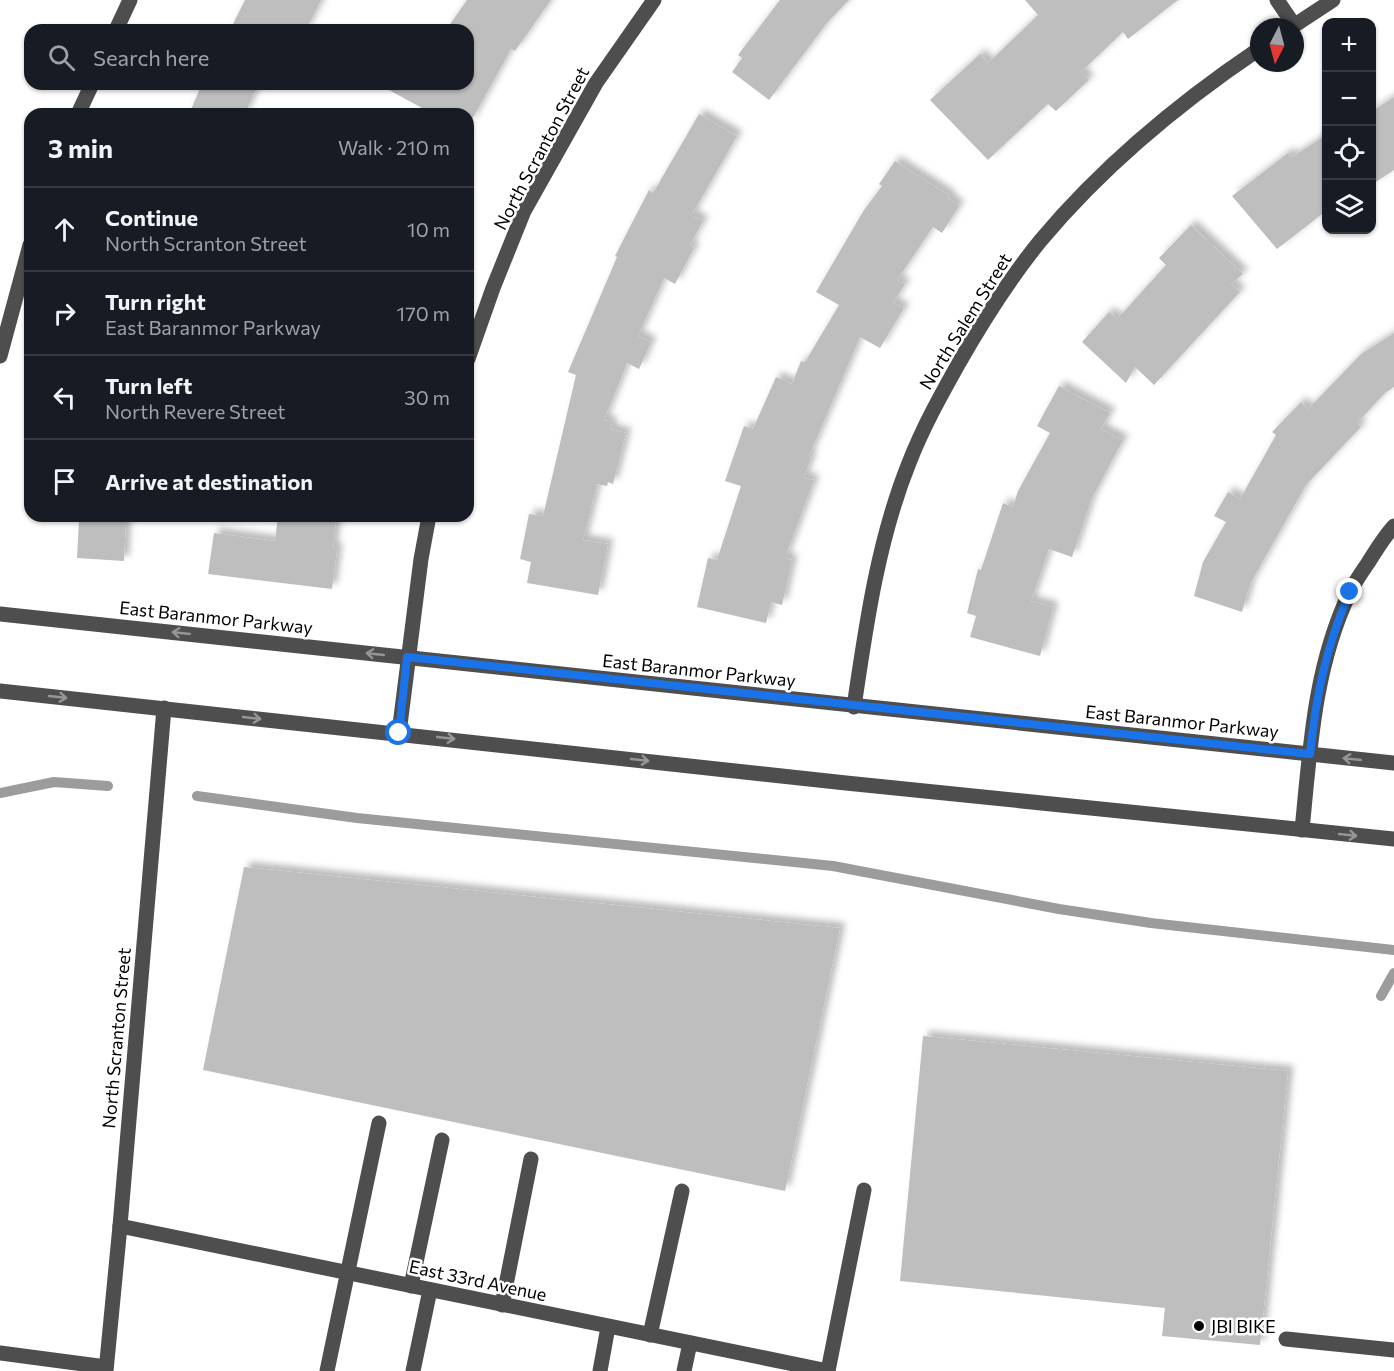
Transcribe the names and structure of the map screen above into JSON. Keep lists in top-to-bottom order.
{
  "streets": {
    "street": [
      "North Scranton Street",
      "North Salem Street",
      "East Baranmor Parkway",
      "East 33rd Avenue"
    ]
  },
  "crossings": [
    ["North Scranton Street", "East 33rd Avenue"],
    ["North Salem Street", "East Baranmor Parkway"]
  ],
  "places": ["JBI BIKE"],
  "north": "bottom",
  "page": {
    "map_buttons": ["+", "−"],
    "search": "Search here",
    "heading": ["3 min", "Walk · 210 m"],
    "list": [
      ["Continue", "North Scranton Street", "10 m"],
      ["Turn right", "East Baranmor Parkway", "170 m"],
      ["Turn left", "North Revere Street", "30 m"],
      "Arrive at destination"
    ]
  }
}
